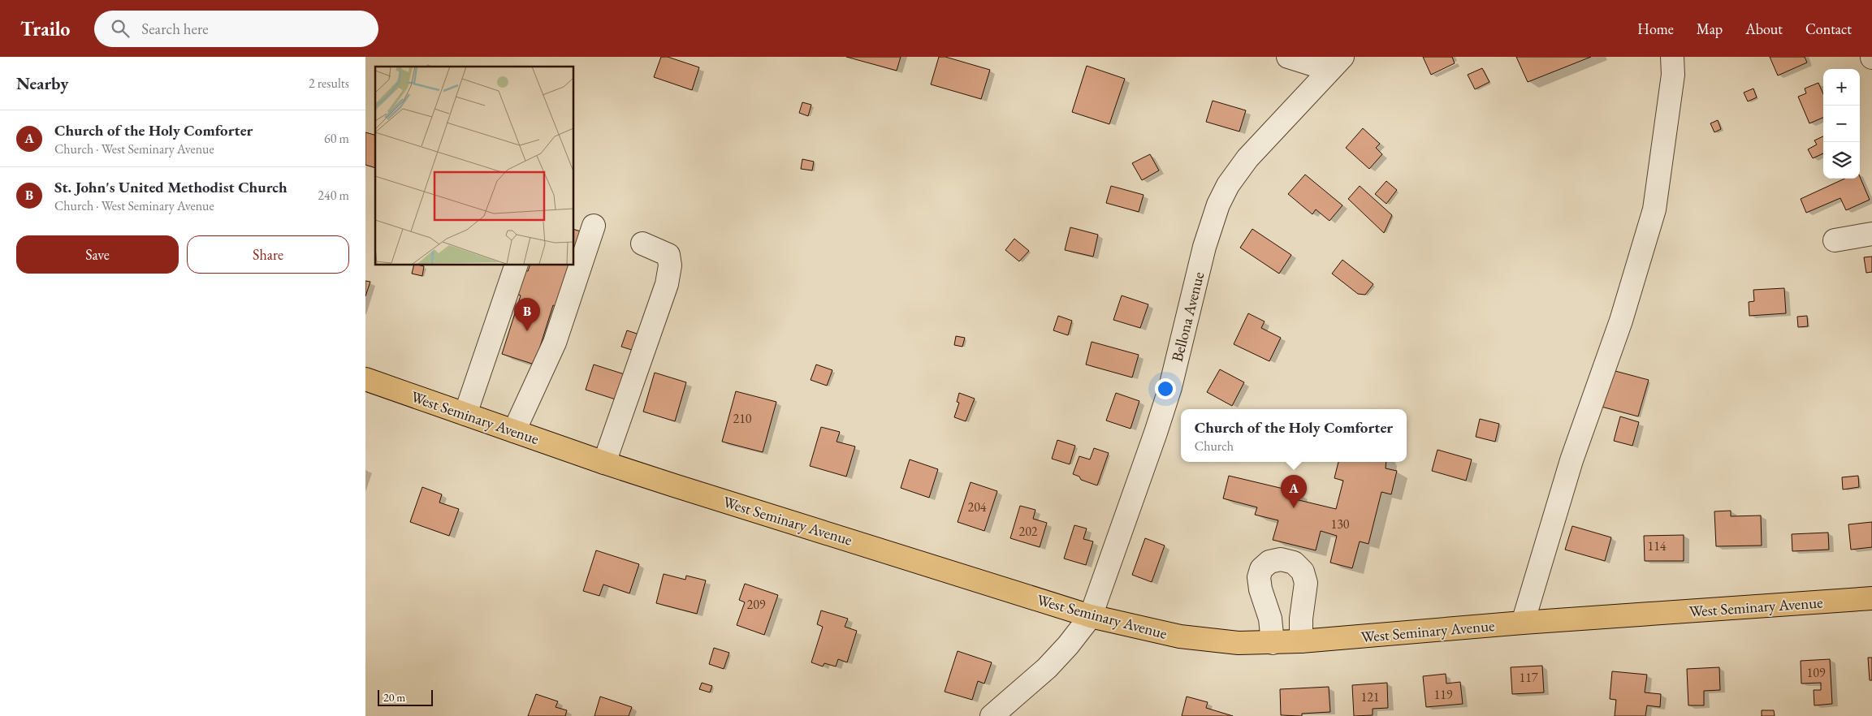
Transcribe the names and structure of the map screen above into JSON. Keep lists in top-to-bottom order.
{
  "streets": {
    "main road": ["West Seminary Avenue"],
    "street": ["Bellona Avenue"]
  },
  "crossings": [
    ["Bellona Avenue", "West Seminary Avenue"]
  ],
  "house_numbers": [
    "210",
    "204",
    "130",
    "202",
    "114",
    "209",
    "109",
    "117",
    "119",
    "121"
  ],
  "scale_bar": "20 m",
  "page": {
    "header": "Trailo",
    "search": "Search here",
    "nav": [
      "Home",
      "Map",
      "About",
      "Contact"
    ],
    "heading": ["Nearby", "2 results"],
    "map_buttons": ["+", "−"],
    "list": [
      {
        "mark": "A",
        "name": "Church of the Holy Comforter",
        "note": "Church · West Seminary Avenue",
        "value": "60 m"
      },
      {
        "mark": "B",
        "name": "St. John's United Methodist Church",
        "note": "Church · West Seminary Avenue",
        "value": "240 m"
      }
    ],
    "buttons": ["Save", "Share"],
    "pins": ["B", "A"],
    "popup": ["Church of the Holy Comforter", "Church"],
    "scale": "20 m"
  }
}
